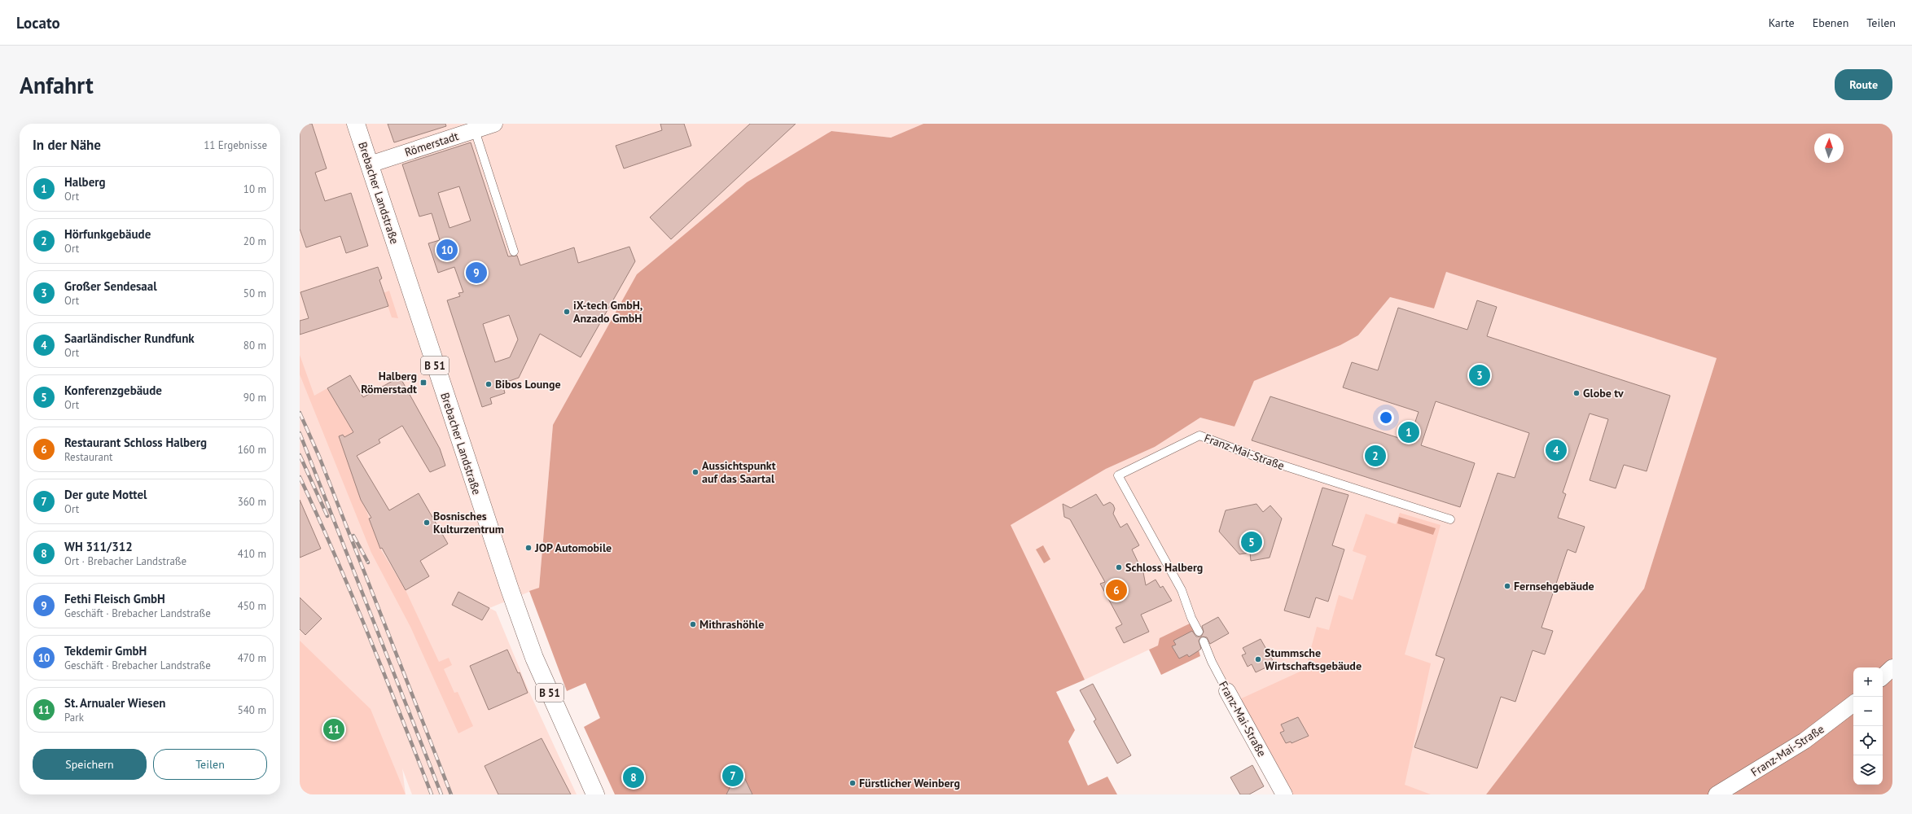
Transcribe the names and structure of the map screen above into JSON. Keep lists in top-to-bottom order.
{
  "streets": {
    "main road": ["Brebacher Landstraße", "B 51"],
    "street": ["Römerstadt", "Franz-Mai-Straße"]
  },
  "crossings": [
    ["Römerstadt", "Brebacher Landstraße"]
  ],
  "places": {
    "other": [
      "iX-tech GmbH, Anzado GmbH",
      "Bibos Lounge",
      "Globe tv",
      "Aussichtspunkt auf das Saartal",
      "Bosnisches Kulturzentrum",
      "JOP Automobile",
      "Schloss Halberg",
      "Fernsehgebäude",
      "Mithrashöhle",
      "Stummsche Wirtschaftsgebäude",
      "Fürstlicher Weinberg"
    ],
    "transit": ["Halberg Römerstadt"]
  },
  "north": "top",
  "page": {
    "header": "Locato",
    "nav": ["Karte", "Ebenen", "Teilen"],
    "buttons": [
      "Route",
      ["Speichern", "Teilen"]
    ],
    "title": "Anfahrt",
    "heading": ["In der Nähe", "11 Ergebnisse"],
    "list": [
      {
        "mark": "1",
        "name": "Halberg",
        "note": "Ort",
        "value": "10 m"
      },
      {
        "mark": "2",
        "name": "Hörfunkgebäude",
        "note": "Ort",
        "value": "20 m"
      },
      {
        "mark": "3",
        "name": "Großer Sendesaal",
        "note": "Ort",
        "value": "50 m"
      },
      {
        "mark": "4",
        "name": "Saarländischer Rundfunk",
        "note": "Ort",
        "value": "80 m"
      },
      {
        "mark": "5",
        "name": "Konferenzgebäude",
        "note": "Ort",
        "value": "90 m"
      },
      {
        "mark": "6",
        "name": "Restaurant Schloss Halberg",
        "note": "Restaurant",
        "value": "160 m"
      },
      {
        "mark": "7",
        "name": "Der gute Mottel",
        "note": "Ort",
        "value": "360 m"
      },
      {
        "mark": "8",
        "name": "WH 311/312",
        "note": "Ort · Brebacher Landstraße",
        "value": "410 m"
      },
      {
        "mark": "9",
        "name": "Fethi Fleisch GmbH",
        "note": "Geschäft · Brebacher Landstraße",
        "value": "450 m"
      },
      {
        "mark": "10",
        "name": "Tekdemir GmbH",
        "note": "Geschäft · Brebacher Landstraße",
        "value": "470 m"
      },
      {
        "mark": "11",
        "name": "St. Arnualer Wiesen",
        "note": "Park",
        "value": "540 m"
      }
    ],
    "pins": [
      "10",
      "9",
      "3",
      "1",
      "4",
      "2",
      "5",
      "6",
      "11",
      "7",
      "8"
    ],
    "map_buttons": ["+", "−"]
  }
}
